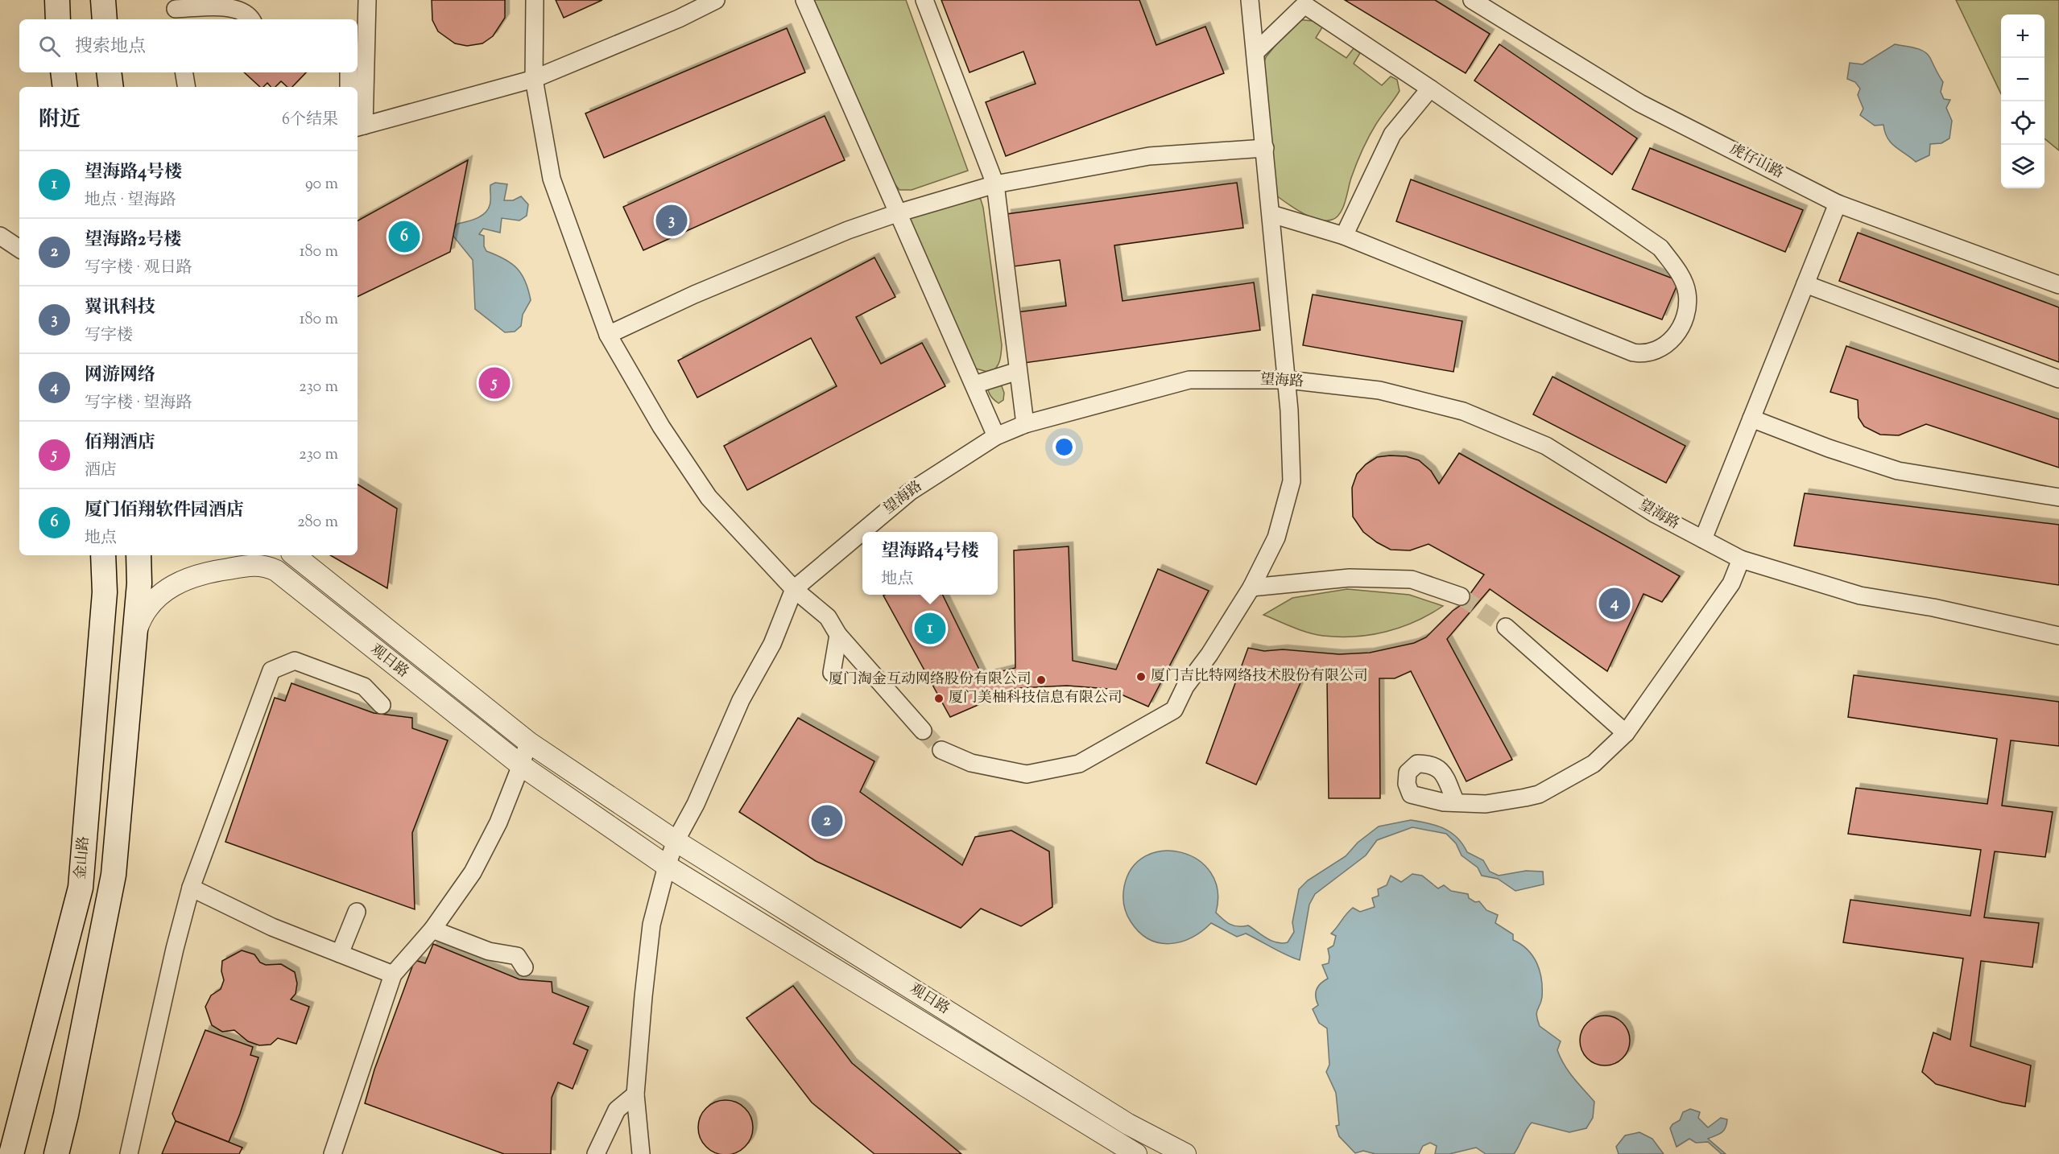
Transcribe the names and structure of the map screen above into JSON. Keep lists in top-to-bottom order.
{
  "streets": {
    "main road": ["金山路"],
    "street": ["虎仔山路", "望海路", "观日路"]
  },
  "crossings": [
    ["望海路", "观日路"]
  ],
  "places": ["厦门吉比特网络技术股份有限公司", "厦门淘金互动网络股份有限公司", "厦门美柚科技信息有限公司"],
  "page": {
    "map_buttons": ["+", "−"],
    "search": "搜索地点",
    "heading": ["附近", "6个结果"],
    "list": [
      {
        "mark": "1",
        "name": "望海路4号楼",
        "note": "地点 · 望海路",
        "value": "90 m"
      },
      {
        "mark": "2",
        "name": "望海路2号楼",
        "note": "写字楼 · 观日路",
        "value": "180 m"
      },
      {
        "mark": "3",
        "name": "翼讯科技",
        "note": "写字楼",
        "value": "180 m"
      },
      {
        "mark": "4",
        "name": "网游网络",
        "note": "写字楼 · 望海路",
        "value": "230 m"
      },
      {
        "mark": "5",
        "name": "佰翔酒店",
        "note": "酒店",
        "value": "230 m"
      },
      {
        "mark": "6",
        "name": "厦门佰翔软件园酒店",
        "note": "地点",
        "value": "280 m"
      }
    ],
    "pins": [
      "3",
      "6",
      "5",
      "4",
      "1",
      "2"
    ],
    "popup": ["望海路4号楼", "地点"]
  }
}
